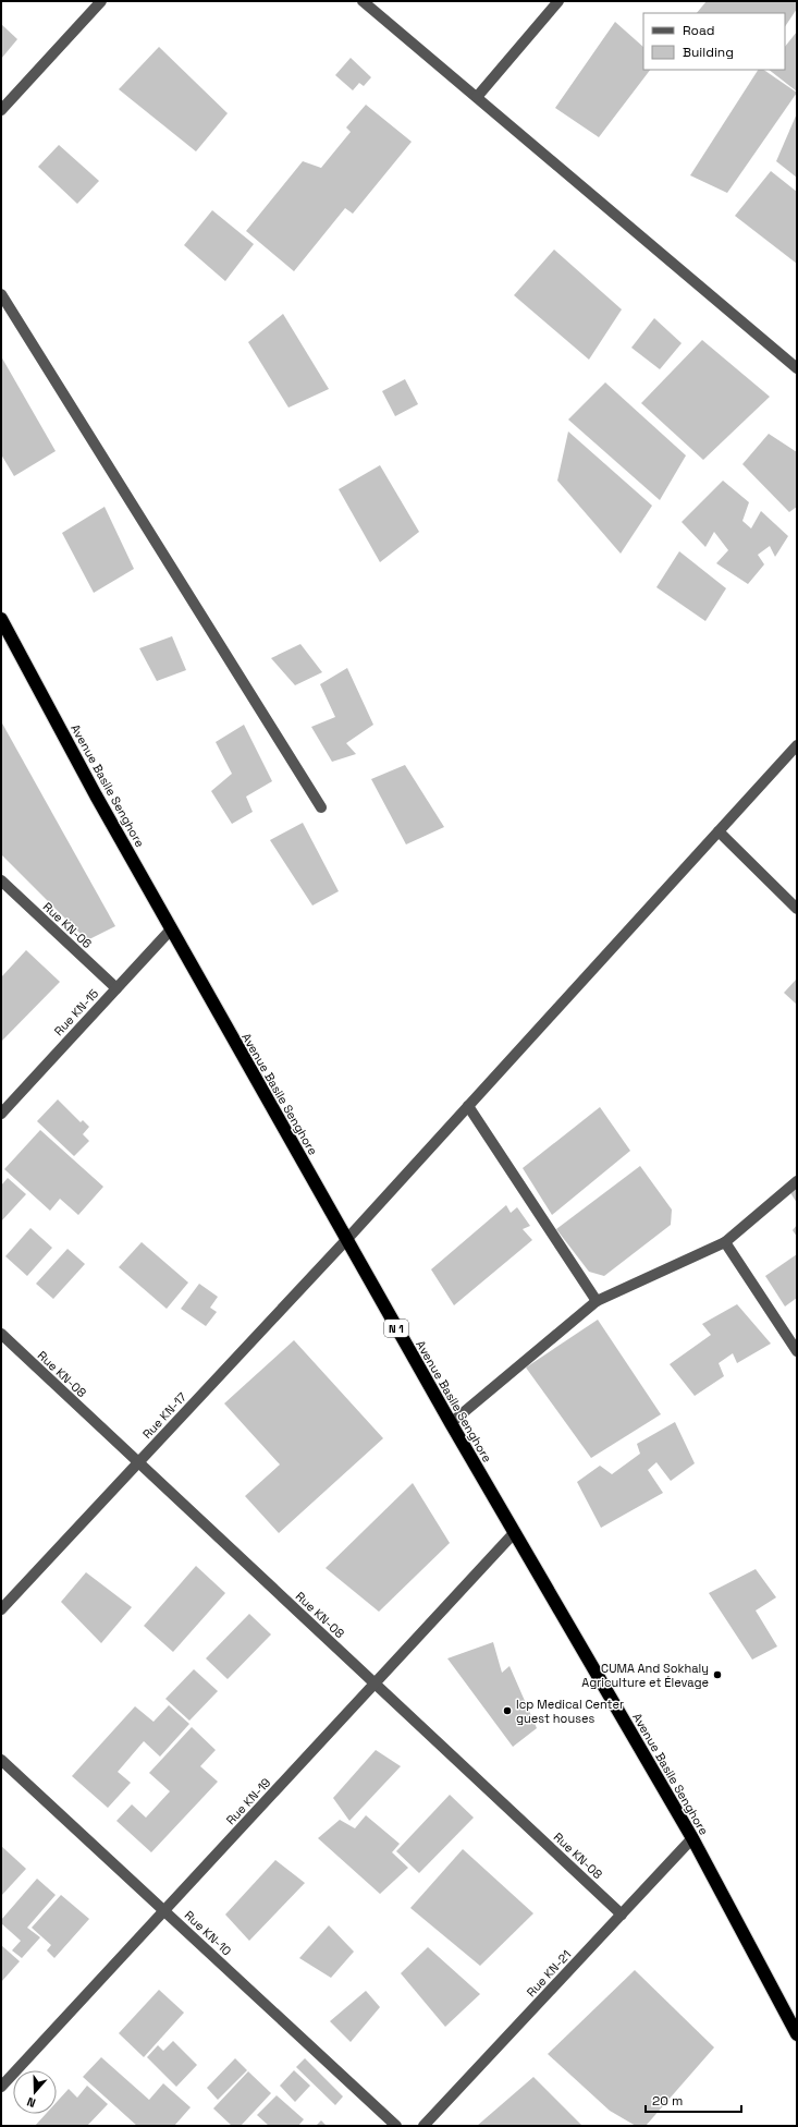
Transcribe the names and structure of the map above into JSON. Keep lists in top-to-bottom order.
{
  "streets": {
    "highway": ["Avenue Basile Senghore", "N 1"],
    "street": [
      "Rue KN-06",
      "Rue KN-15",
      "Rue KN-08",
      "Rue KN-17",
      "Rue KN-19",
      "Rue KN-10",
      "Rue KN-21"
    ]
  },
  "crossings": [
    ["Avenue Basile Senghore", "Rue KN-15"],
    ["Avenue Basile Senghore", "Rue KN-17"],
    ["Avenue Basile Senghore", "Rue KN-19"],
    ["Avenue Basile Senghore", "Rue KN-21"],
    ["Rue KN-06", "Rue KN-15"],
    ["Rue KN-08", "Rue KN-17"],
    ["Rue KN-08", "Rue KN-19"],
    ["Rue KN-08", "Rue KN-21"],
    ["Rue KN-19", "Rue KN-10"]
  ],
  "places": ["CUMA And Sokhaly Agriculture et Élevage", "Icp Medical Center guest houses"],
  "legend": ["Road", "Building"],
  "scale_bar": "20 m",
  "north": "bottom"
}
